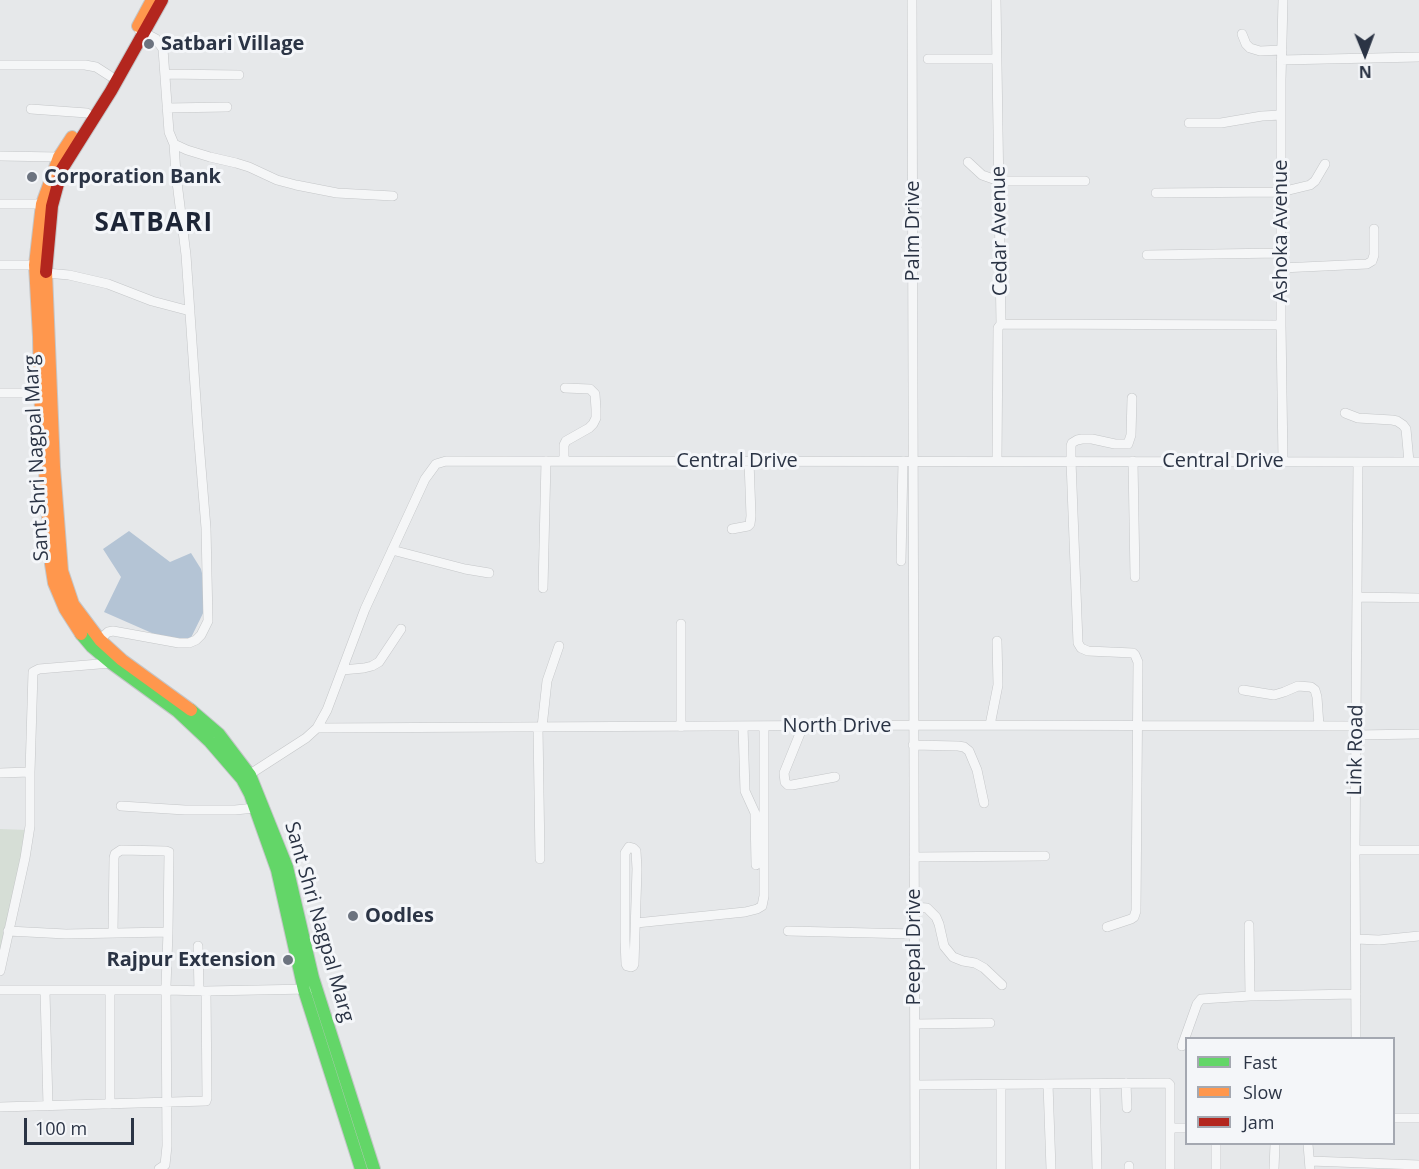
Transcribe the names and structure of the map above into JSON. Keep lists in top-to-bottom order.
{
  "streets": {
    "main road": ["Sant Shri Nagpal Marg"],
    "street": [
      "Palm Drive",
      "Cedar Avenue",
      "Ashoka Avenue",
      "Central Drive",
      "North Drive",
      "Link Road",
      "Peepal Drive"
    ]
  },
  "crossings": [
    ["Palm Drive", "Central Drive"],
    ["Palm Drive", "North Drive"],
    ["Palm Drive", "Peepal Drive"],
    ["Cedar Avenue", "Central Drive"],
    ["Ashoka Avenue", "Central Drive"],
    ["Sant Shri Nagpal Marg", "Central Drive"],
    ["Central Drive", "North Drive"],
    ["Central Drive", "Link Road"],
    ["North Drive", "Link Road"],
    ["North Drive", "Peepal Drive"]
  ],
  "districts": ["SATBARI"],
  "places": [
    "Satbari Village",
    "Corporation Bank",
    "Oodles",
    "Rajpur Extension"
  ],
  "legend": ["Fast", "Slow", "Jam"],
  "scale_bar": "100 m",
  "north": "bottom"
}
